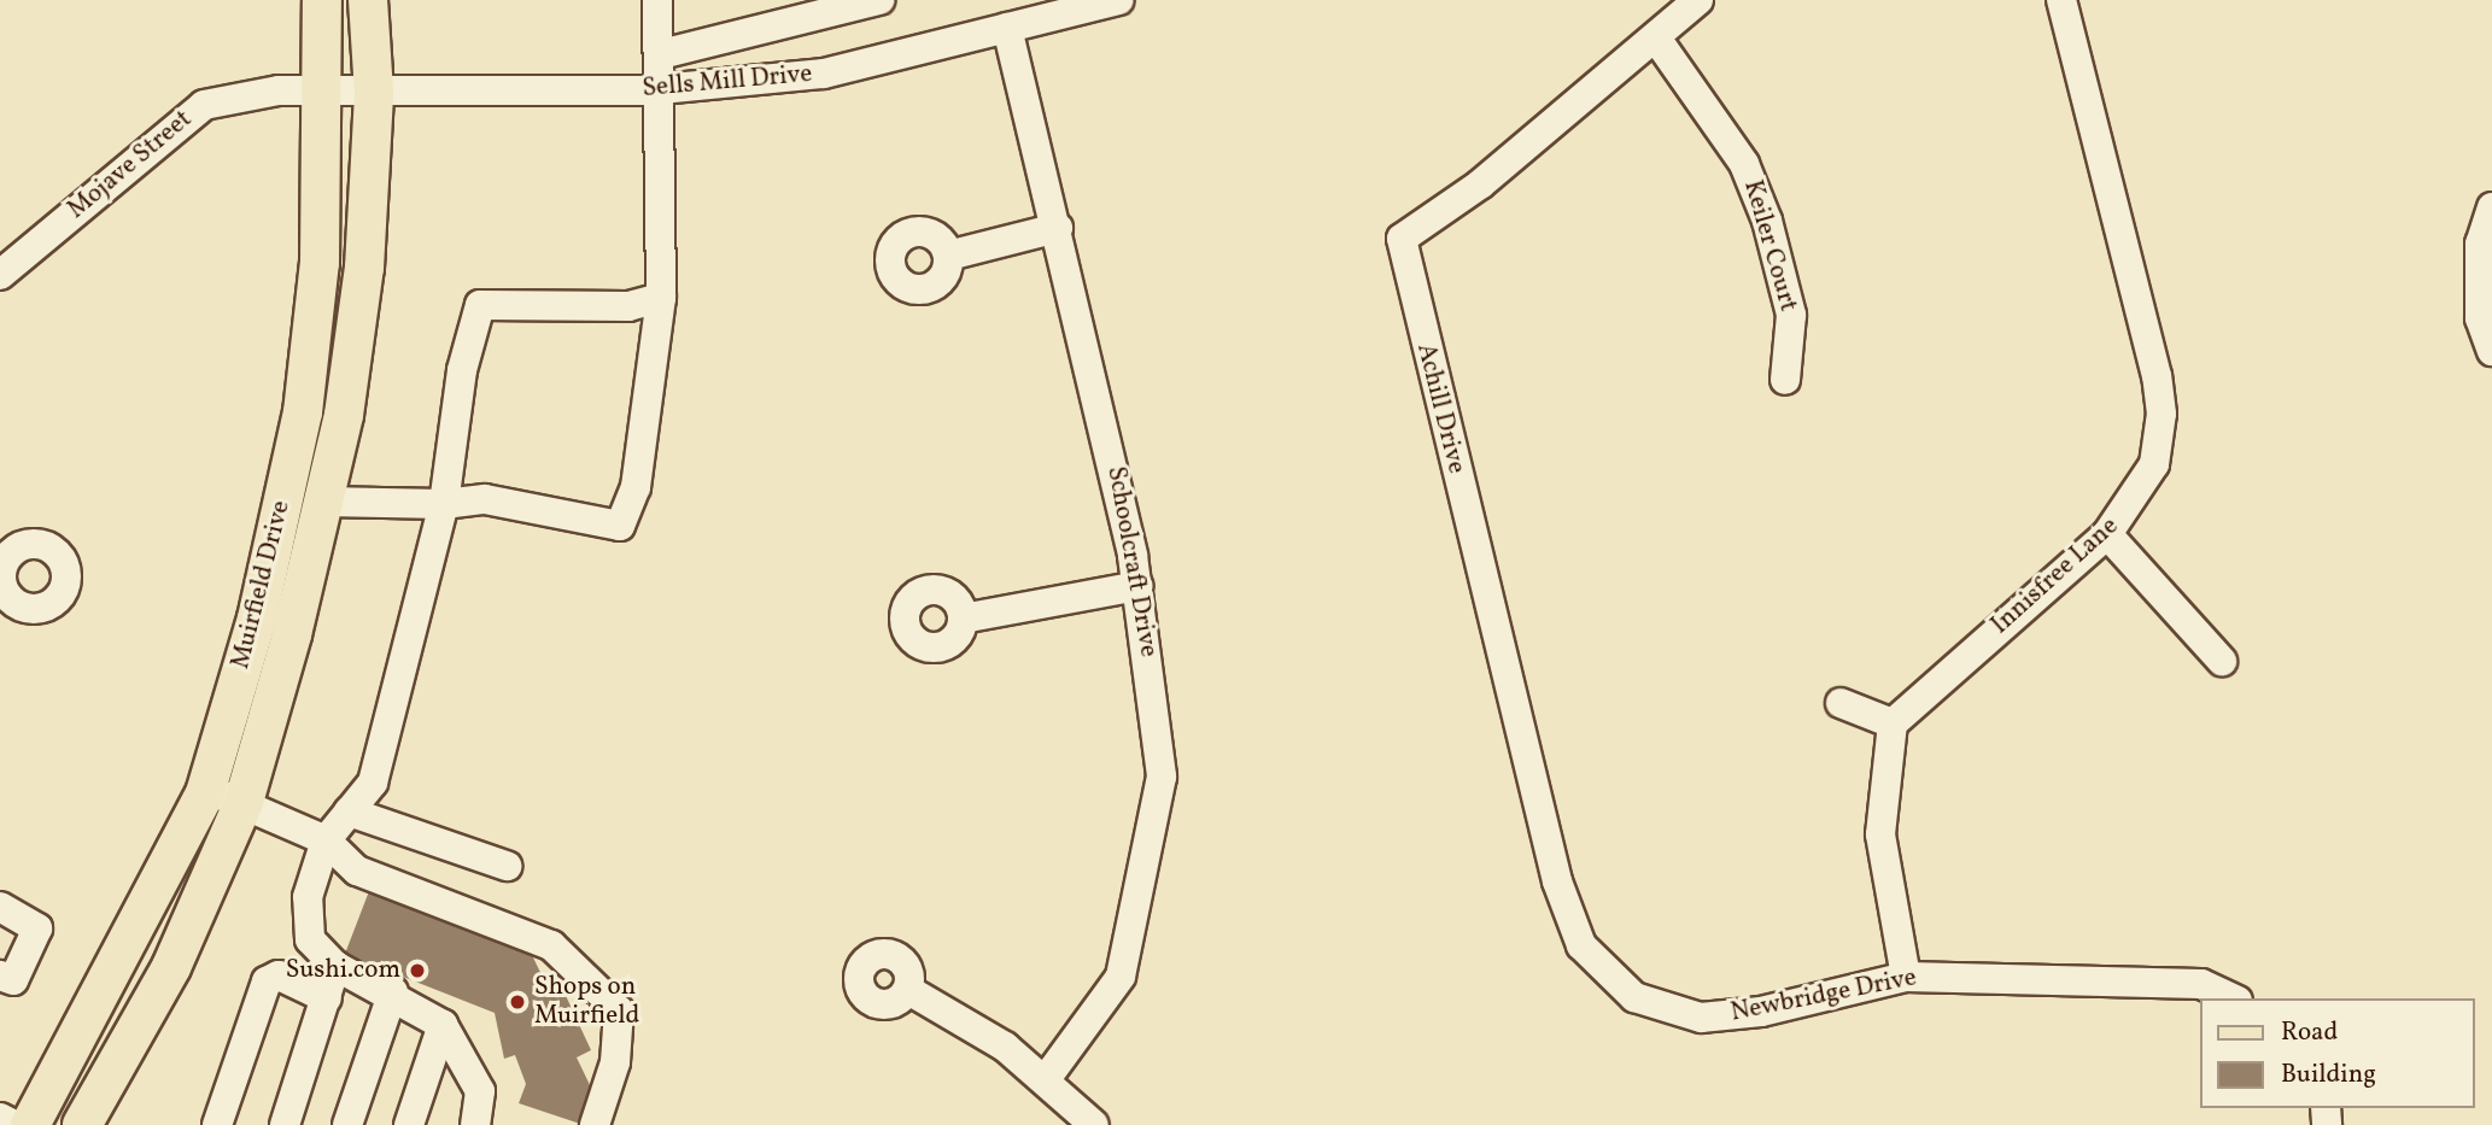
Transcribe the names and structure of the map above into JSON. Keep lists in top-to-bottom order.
{
  "streets": {
    "main road": ["Muirfield Drive"],
    "street": [
      "Sells Mill Drive",
      "Mojave Street",
      "Keiler Court",
      "Achill Drive",
      "Schoolcraft Drive",
      "Innisfree Lane",
      "Newbridge Drive"
    ]
  },
  "crossings": [
    ["Sells Mill Drive", "Mojave Street"],
    ["Sells Mill Drive", "Schoolcraft Drive"],
    ["Sells Mill Drive", "Muirfield Drive"],
    ["Mojave Street", "Muirfield Drive"],
    ["Keiler Court", "Achill Drive"],
    ["Achill Drive", "Newbridge Drive"]
  ],
  "places": ["Sushi.com", "Shops on Muirfield"],
  "legend": ["Road", "Building"]
}
